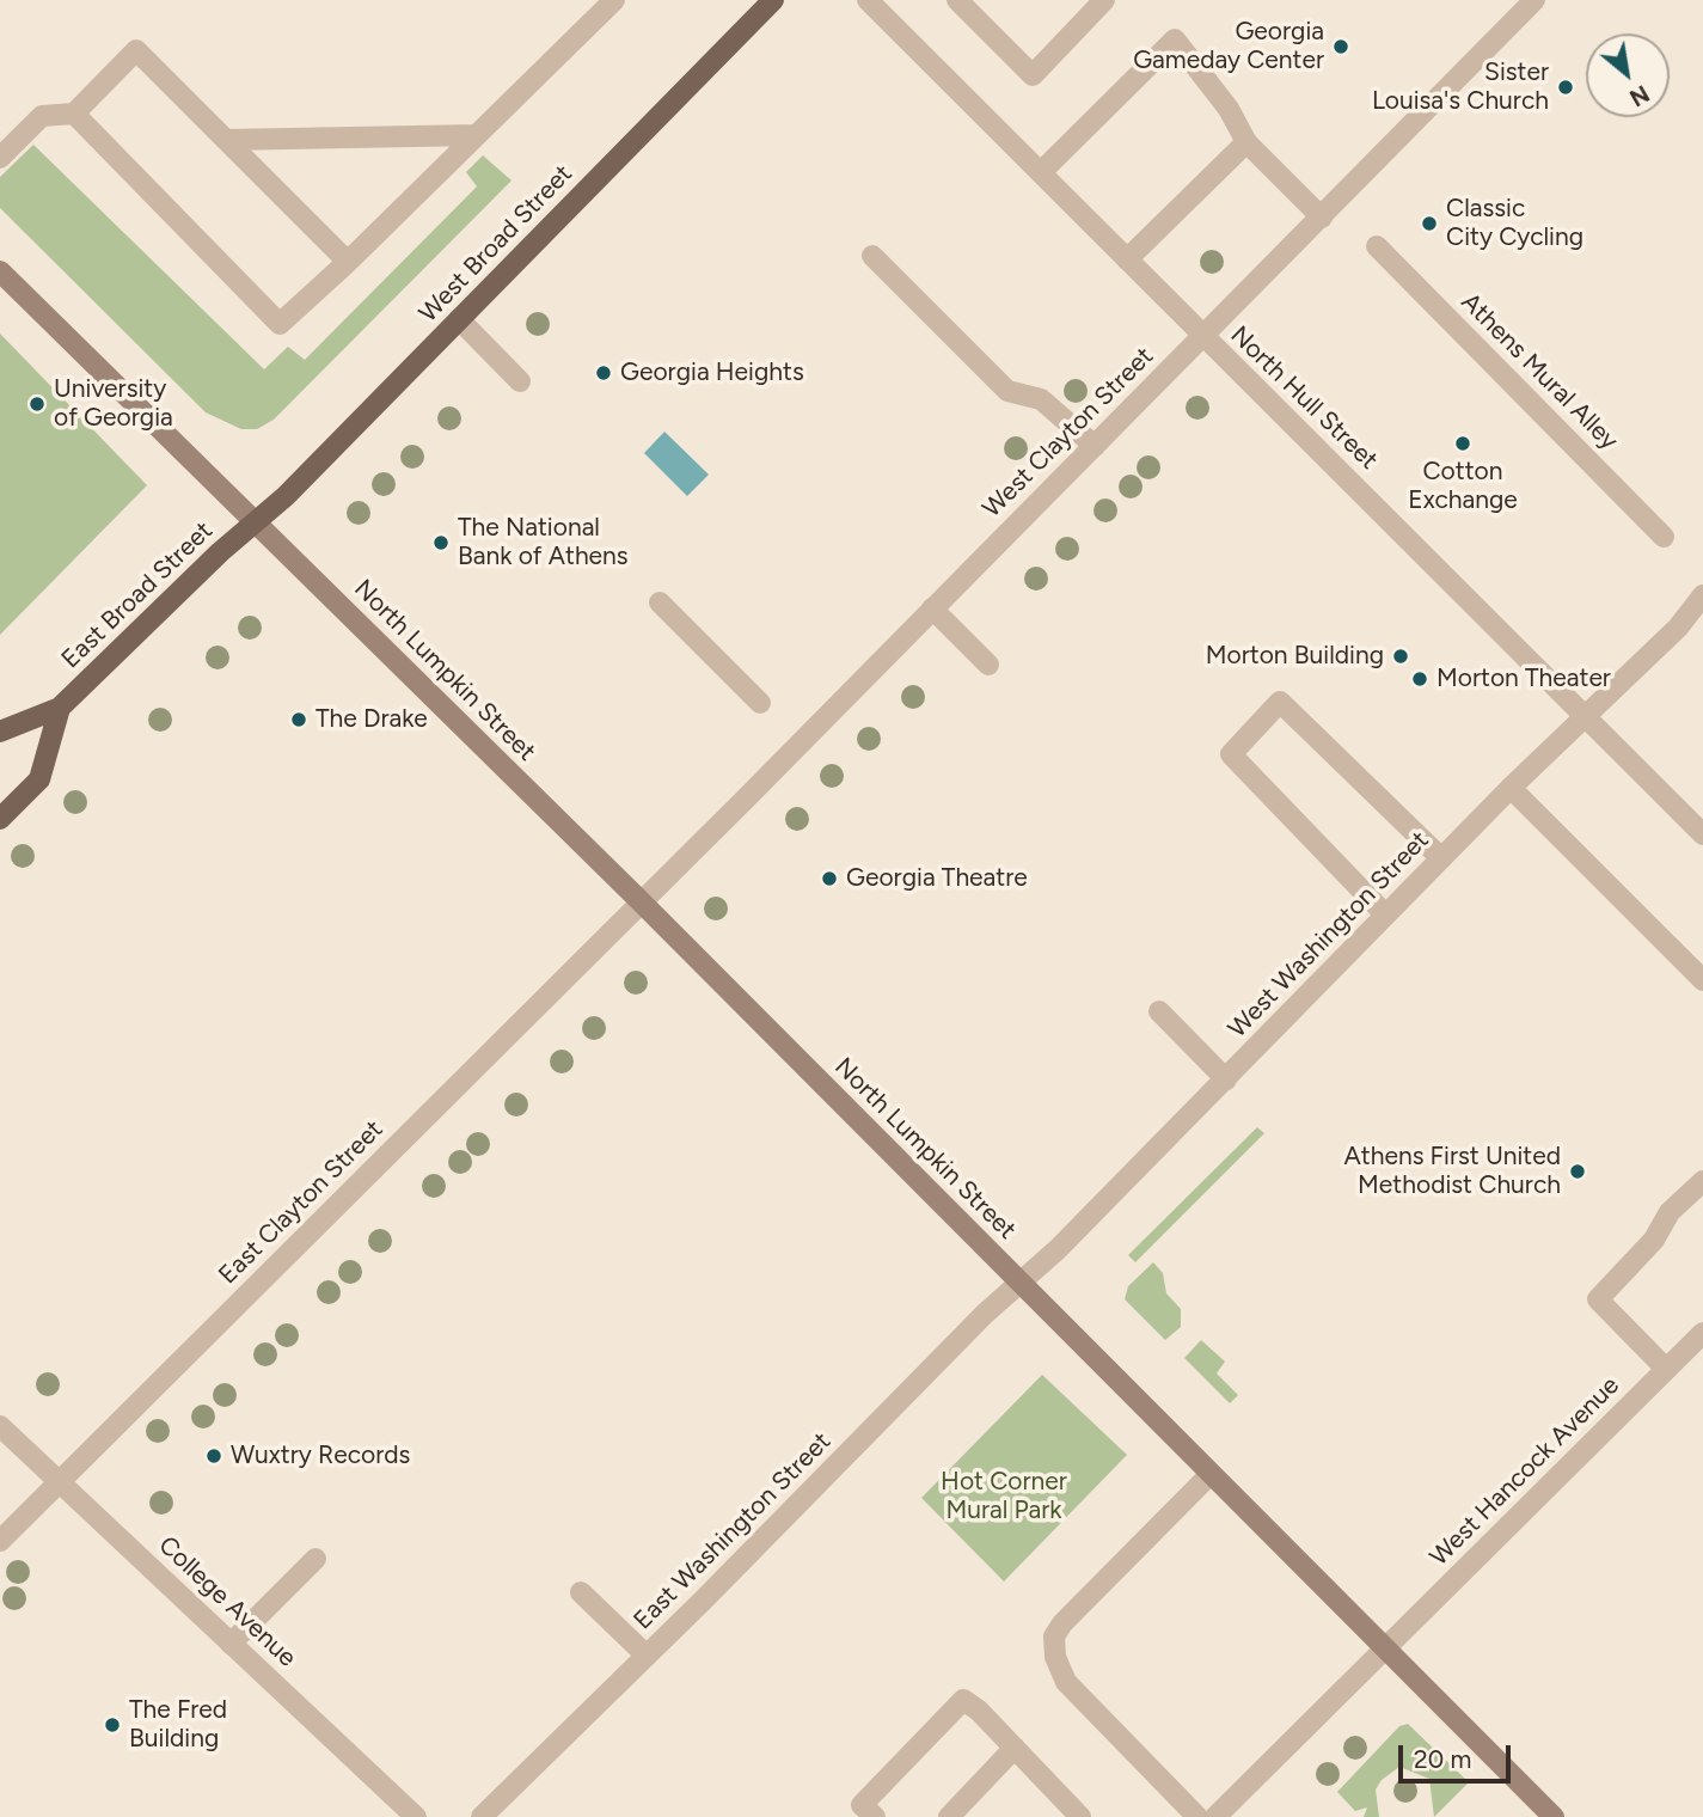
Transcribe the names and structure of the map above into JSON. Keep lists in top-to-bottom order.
{
  "streets": {
    "main road": ["West Broad Street", "East Broad Street", "North Lumpkin Street"],
    "street": [
      "Athens Mural Alley",
      "North Hull Street",
      "West Clayton Street",
      "West Washington Street",
      "East Clayton Street",
      "West Hancock Avenue",
      "East Washington Street",
      "College Avenue"
    ]
  },
  "crossings": [
    ["West Broad Street", "East Broad Street"],
    ["West Broad Street", "North Lumpkin Street"],
    ["North Hull Street", "West Clayton Street"],
    ["North Hull Street", "West Washington Street"],
    ["West Clayton Street", "North Lumpkin Street"],
    ["West Clayton Street", "East Clayton Street"],
    ["East Broad Street", "North Lumpkin Street"],
    ["North Lumpkin Street", "West Washington Street"],
    ["North Lumpkin Street", "East Clayton Street"],
    ["North Lumpkin Street", "West Hancock Avenue"],
    ["North Lumpkin Street", "East Washington Street"],
    ["West Washington Street", "East Washington Street"],
    ["East Clayton Street", "College Avenue"]
  ],
  "parks": ["Hot Corner Mural Park"],
  "places": [
    "Georgia Gameday Center",
    "Sister Louisa's Church",
    "Classic City Cycling",
    "Georgia Heights",
    "University of Georgia",
    "Cotton Exchange",
    "The National Bank of Athens",
    "Morton Building",
    "Morton Theater",
    "The Drake",
    "Georgia Theatre",
    "Athens First United Methodist Church",
    "Wuxtry Records",
    "The Fred Building"
  ],
  "scale_bar": "20 m",
  "north": "bottom right"
}
